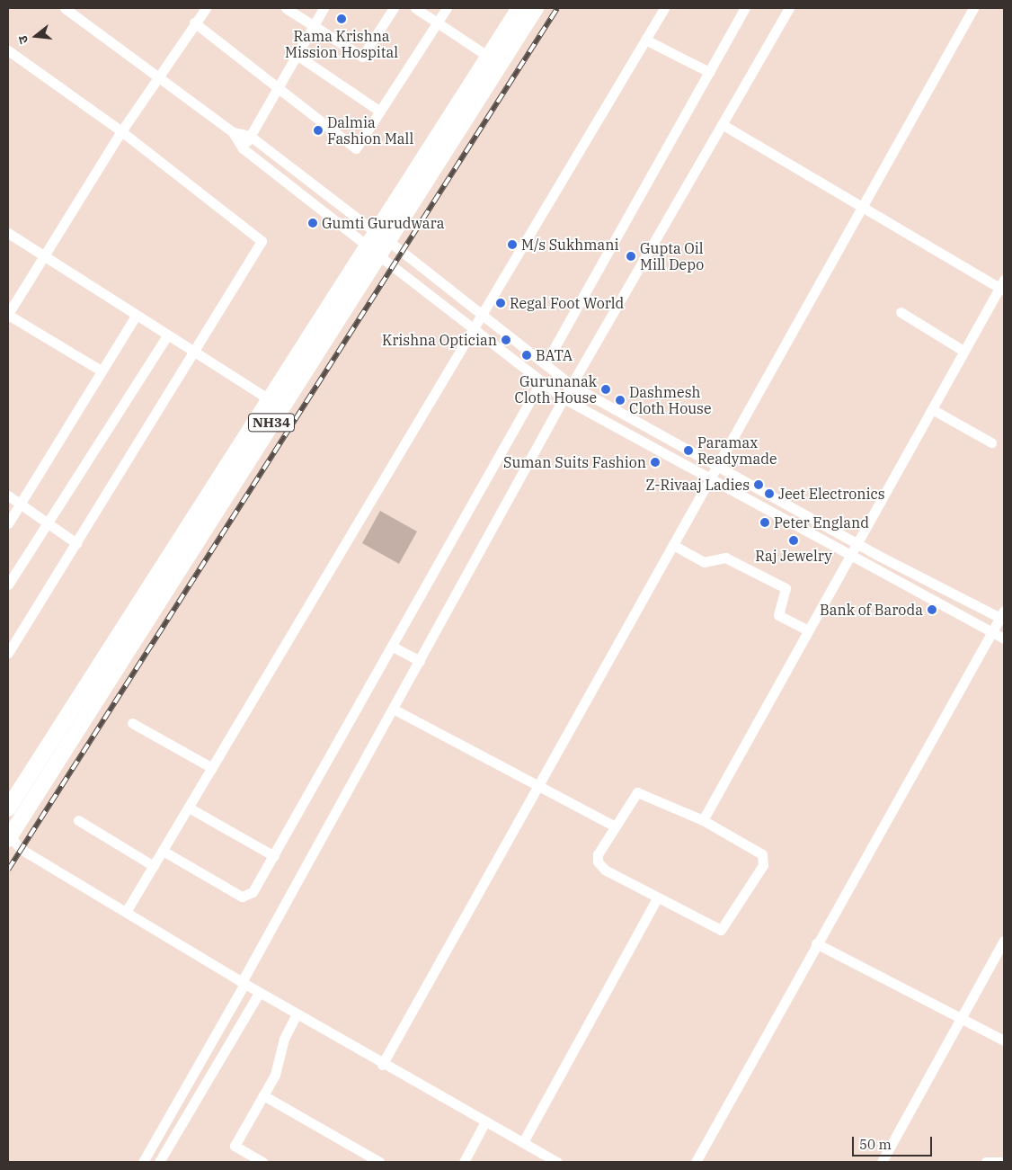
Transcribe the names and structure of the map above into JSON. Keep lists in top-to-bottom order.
{
  "streets": {
    "highway": ["NH34"]
  },
  "places": [
    "Rama Krishna Mission Hospital",
    "Dalmia Fashion Mall",
    "Gumti Gurudwara",
    "M/s Sukhmani",
    "Gupta Oil Mill Depo",
    "Regal Foot World",
    "Krishna Optician",
    "BATA",
    "Gurunanak Cloth House",
    "Dashmesh Cloth House",
    "Paramax Readymade",
    "Suman Suits Fashion",
    "Z-Rivaaj Ladies",
    "Jeet Electronics",
    "Peter England",
    "Raj Jewelry",
    "Bank of Baroda"
  ],
  "scale_bar": "50 m",
  "north": "left"
}
